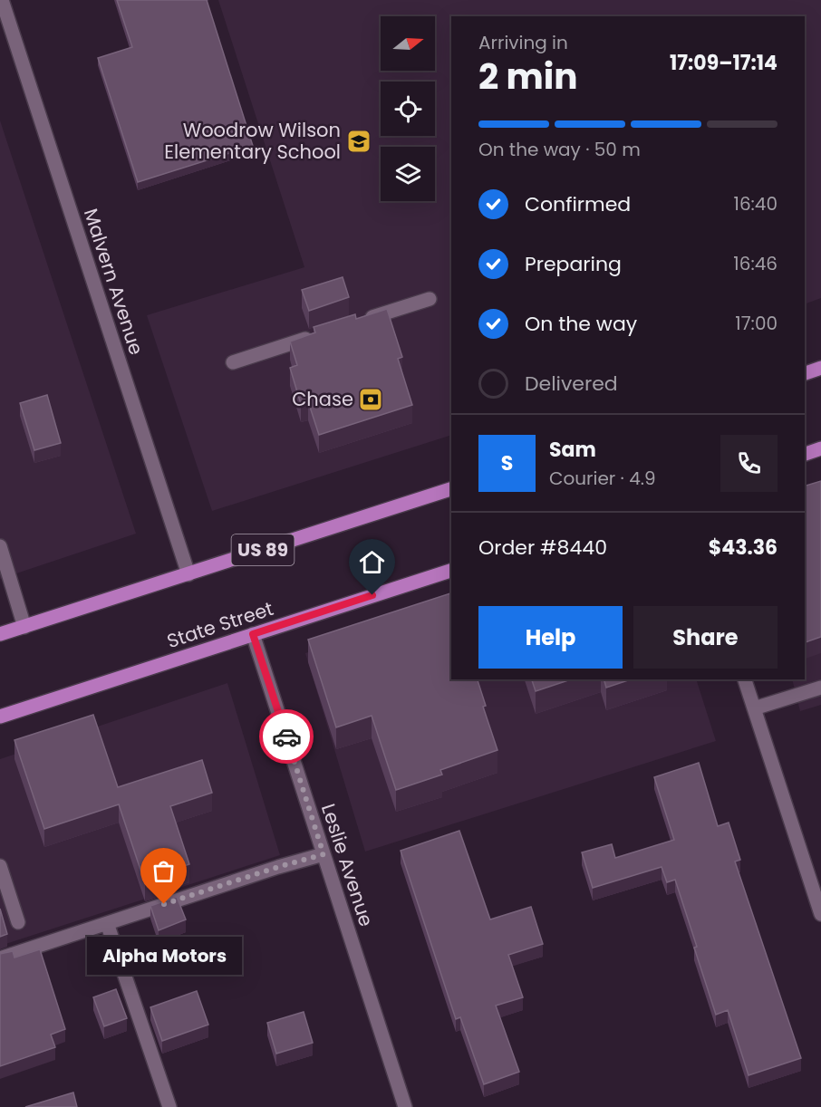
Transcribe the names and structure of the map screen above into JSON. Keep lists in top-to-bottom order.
{
  "streets": {
    "main road": ["US 89", "State Street"],
    "street": ["Malvern Avenue", "Leslie Avenue"]
  },
  "crossings": [
    ["Malvern Avenue", "US 89"],
    ["State Street", "Leslie Avenue"]
  ],
  "places": {
    "school or university": ["Woodrow Wilson Elementary School"],
    "bank": ["Chase"],
    "other": ["Alpha Motors"]
  },
  "north": "right",
  "page": {
    "heading": ["2 min", "Arriving in", "17:09–17:14"],
    "panel": [
      "Sam",
      "Courier · 4.9",
      "Order #8440",
      "$43.36"
    ],
    "bar": "On the way · 50 m",
    "list": [
      ["Confirmed", "16:40"],
      ["Preparing", "16:46"],
      ["On the way", "17:00"],
      "Delivered"
    ],
    "round": "S",
    "buttons": ["Help", "Share"],
    "bubble": "Alpha Motors"
  }
}
